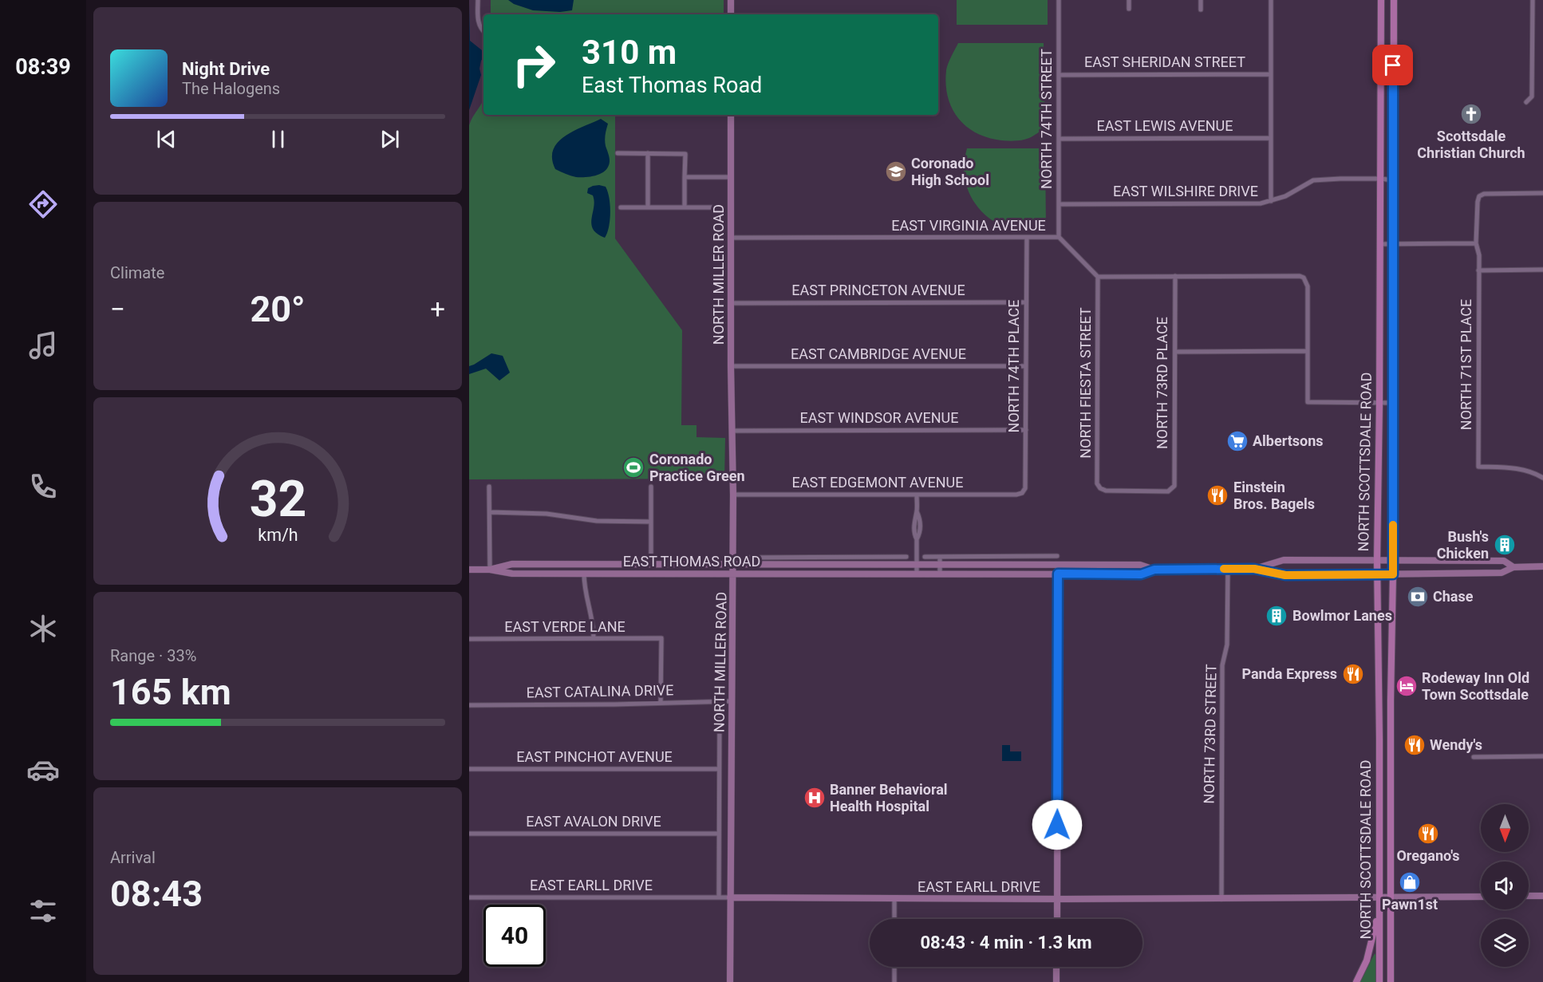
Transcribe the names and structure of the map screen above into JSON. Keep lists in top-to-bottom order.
{
  "streets": {
    "main road": ["NORTH SCOTTSDALE ROAD"],
    "street": [
      "EAST SHERIDAN STREET",
      "NORTH 74TH STREET",
      "EAST LEWIS AVENUE",
      "EAST WILSHIRE DRIVE",
      "EAST VIRGINIA AVENUE",
      "NORTH MILLER ROAD",
      "EAST PRINCETON AVENUE",
      "EAST CAMBRIDGE AVENUE",
      "NORTH 71ST PLACE",
      "NORTH 74TH PLACE",
      "NORTH FIESTA STREET",
      "NORTH 73RD PLACE",
      "EAST WINDSOR AVENUE",
      "EAST EDGEMONT AVENUE",
      "EAST THOMAS ROAD",
      "EAST VERDE LANE",
      "EAST CATALINA DRIVE",
      "NORTH 73RD STREET",
      "EAST PINCHOT AVENUE",
      "EAST AVALON DRIVE",
      "EAST EARLL DRIVE"
    ]
  },
  "crossings": [
    ["EAST SHERIDAN STREET", "NORTH 74TH STREET"],
    ["NORTH 74TH STREET", "EAST LEWIS AVENUE"],
    ["NORTH 74TH STREET", "EAST WILSHIRE DRIVE"],
    ["NORTH 74TH STREET", "EAST VIRGINIA AVENUE"],
    ["EAST WILSHIRE DRIVE", "NORTH SCOTTSDALE ROAD"],
    ["EAST VIRGINIA AVENUE", "NORTH MILLER ROAD"],
    ["EAST VIRGINIA AVENUE", "NORTH 74TH PLACE"],
    ["EAST VIRGINIA AVENUE", "NORTH FIESTA STREET"],
    ["NORTH MILLER ROAD", "EAST PRINCETON AVENUE"],
    ["NORTH MILLER ROAD", "EAST CAMBRIDGE AVENUE"],
    ["NORTH MILLER ROAD", "EAST WINDSOR AVENUE"],
    ["NORTH MILLER ROAD", "EAST EDGEMONT AVENUE"],
    ["NORTH MILLER ROAD", "EAST THOMAS ROAD"],
    ["NORTH MILLER ROAD", "EAST CATALINA DRIVE"],
    ["NORTH MILLER ROAD", "EAST PINCHOT AVENUE"],
    ["NORTH MILLER ROAD", "EAST AVALON DRIVE"],
    ["NORTH MILLER ROAD", "EAST EARLL DRIVE"],
    ["EAST PRINCETON AVENUE", "NORTH 74TH PLACE"],
    ["EAST CAMBRIDGE AVENUE", "NORTH 74TH PLACE"],
    ["NORTH 74TH PLACE", "EAST WINDSOR AVENUE"],
    ["NORTH 74TH PLACE", "EAST EDGEMONT AVENUE"],
    ["NORTH FIESTA STREET", "NORTH 73RD PLACE"],
    ["NORTH SCOTTSDALE ROAD", "EAST THOMAS ROAD"],
    ["NORTH SCOTTSDALE ROAD", "EAST EARLL DRIVE"],
    ["EAST THOMAS ROAD", "NORTH 73RD STREET"],
    ["EAST VERDE LANE", "EAST CATALINA DRIVE"],
    ["NORTH 73RD STREET", "EAST EARLL DRIVE"]
  ],
  "places": {
    "church": ["Scottsdale Christian Church"],
    "school or university": ["Coronado High School"],
    "supermarket": ["Albertsons"],
    "sports": ["Coronado Practice Green"],
    "restaurant": [
      "Einstein Bros. Bagels",
      "Panda Express",
      "Wendy's",
      "Oregano's"
    ],
    "building": ["Bush's Chicken", "Bowlmor Lanes"],
    "bank": ["Chase"],
    "hotel": ["Rodeway Inn Old Town Scottsdale"],
    "hospital": ["Banner Behavioral Health Hospital"],
    "shop": ["Pawn1st"]
  },
  "north": "bottom",
  "page": {
    "tabs": "08:39",
    "turn": ["310 m", "East Thomas Road"],
    "song": ["Night Drive", "The Halogens"],
    "tile": [
      "Climate",
      ["Range · 33%", "165 km"],
      ["Arrival", "08:43"]
    ],
    "heat": ["−", "20°", "+"],
    "limit": "40",
    "trip": "08:43 · 4 min · 1.3 km",
    "gauge": ["32", "km/h"]
  }
}
